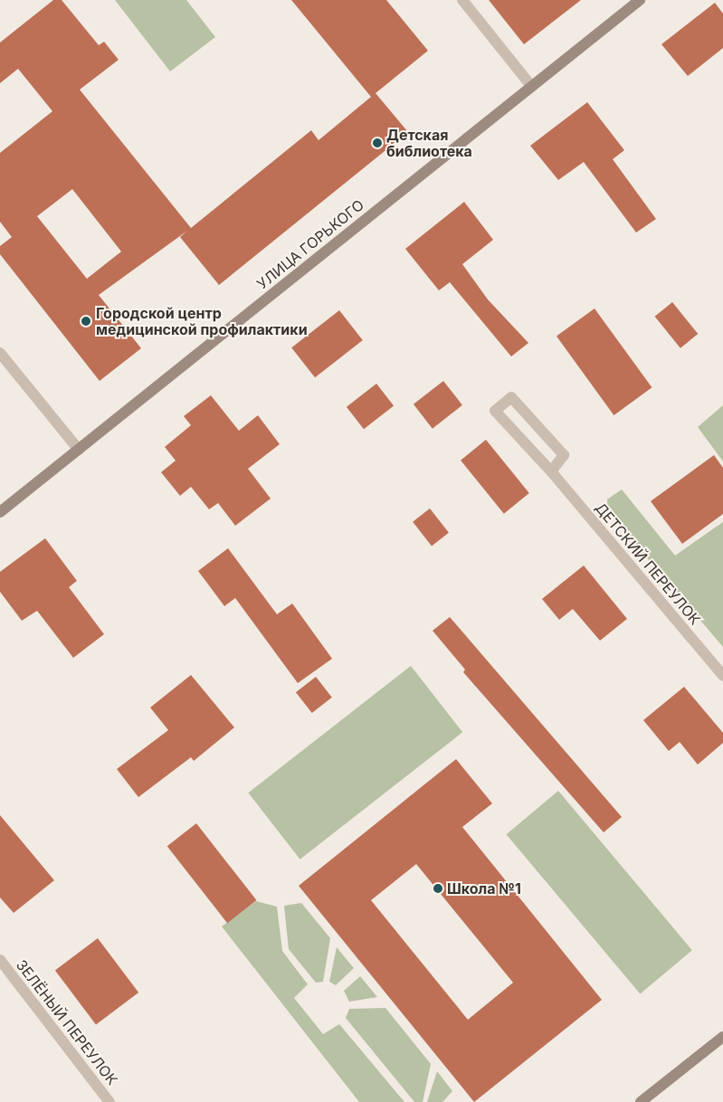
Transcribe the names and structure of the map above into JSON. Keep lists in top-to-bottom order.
{
  "streets": {
    "street": ["УЛИЦА ГОРЬКОГО", "ДЕТСКИЙ ПЕРЕУЛОК", "ЗЕЛЁНЫЙ ПЕРЕУЛОК"]
  },
  "places": ["Детская библиотека", "Городской центр медицинской профилактики", "Школа №1"]
}
